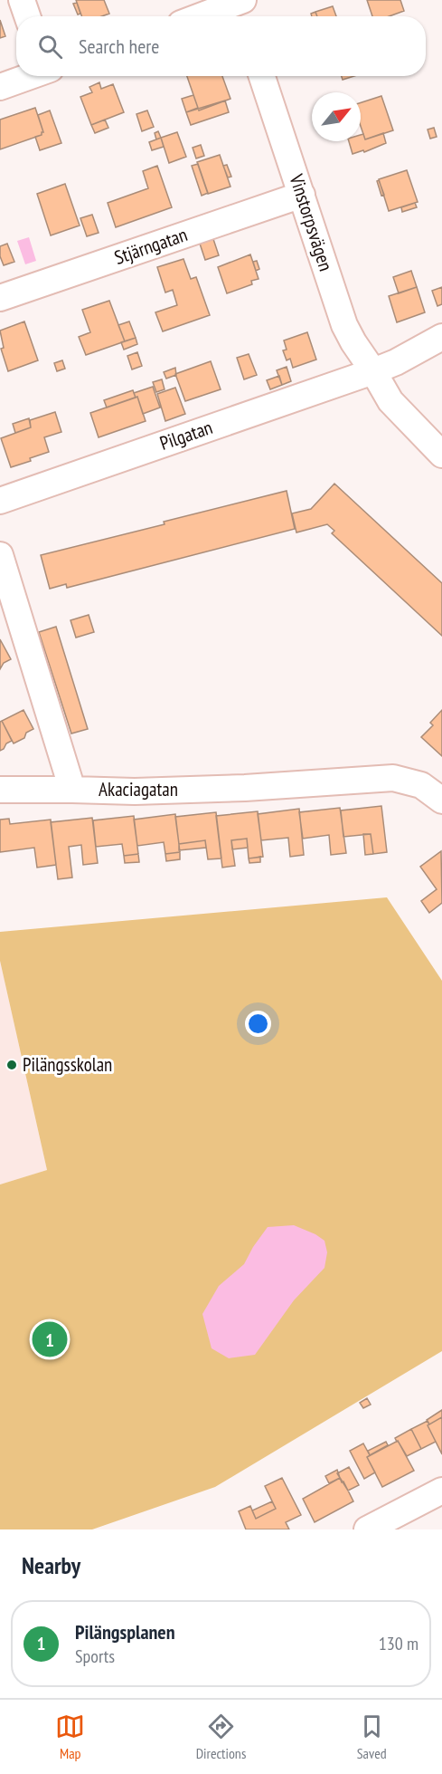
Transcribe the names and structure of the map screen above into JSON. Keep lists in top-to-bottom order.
{
  "streets": {
    "street": [
      "Vinstorpsvägen",
      "Stjärngatan",
      "Pilgatan",
      "Akaciagatan"
    ]
  },
  "crossings": [
    ["Vinstorpsvägen", "Stjärngatan"],
    ["Vinstorpsvägen", "Pilgatan"]
  ],
  "places": ["Pilängsskolan"],
  "north": "top right",
  "page": {
    "search": "Search here",
    "pins": "1",
    "heading": "Nearby",
    "list": [
      {
        "mark": "1",
        "name": "Pilängsplanen",
        "note": "Sports",
        "value": "130 m"
      }
    ],
    "nav": ["Map", "Directions", "Saved"]
  }
}
